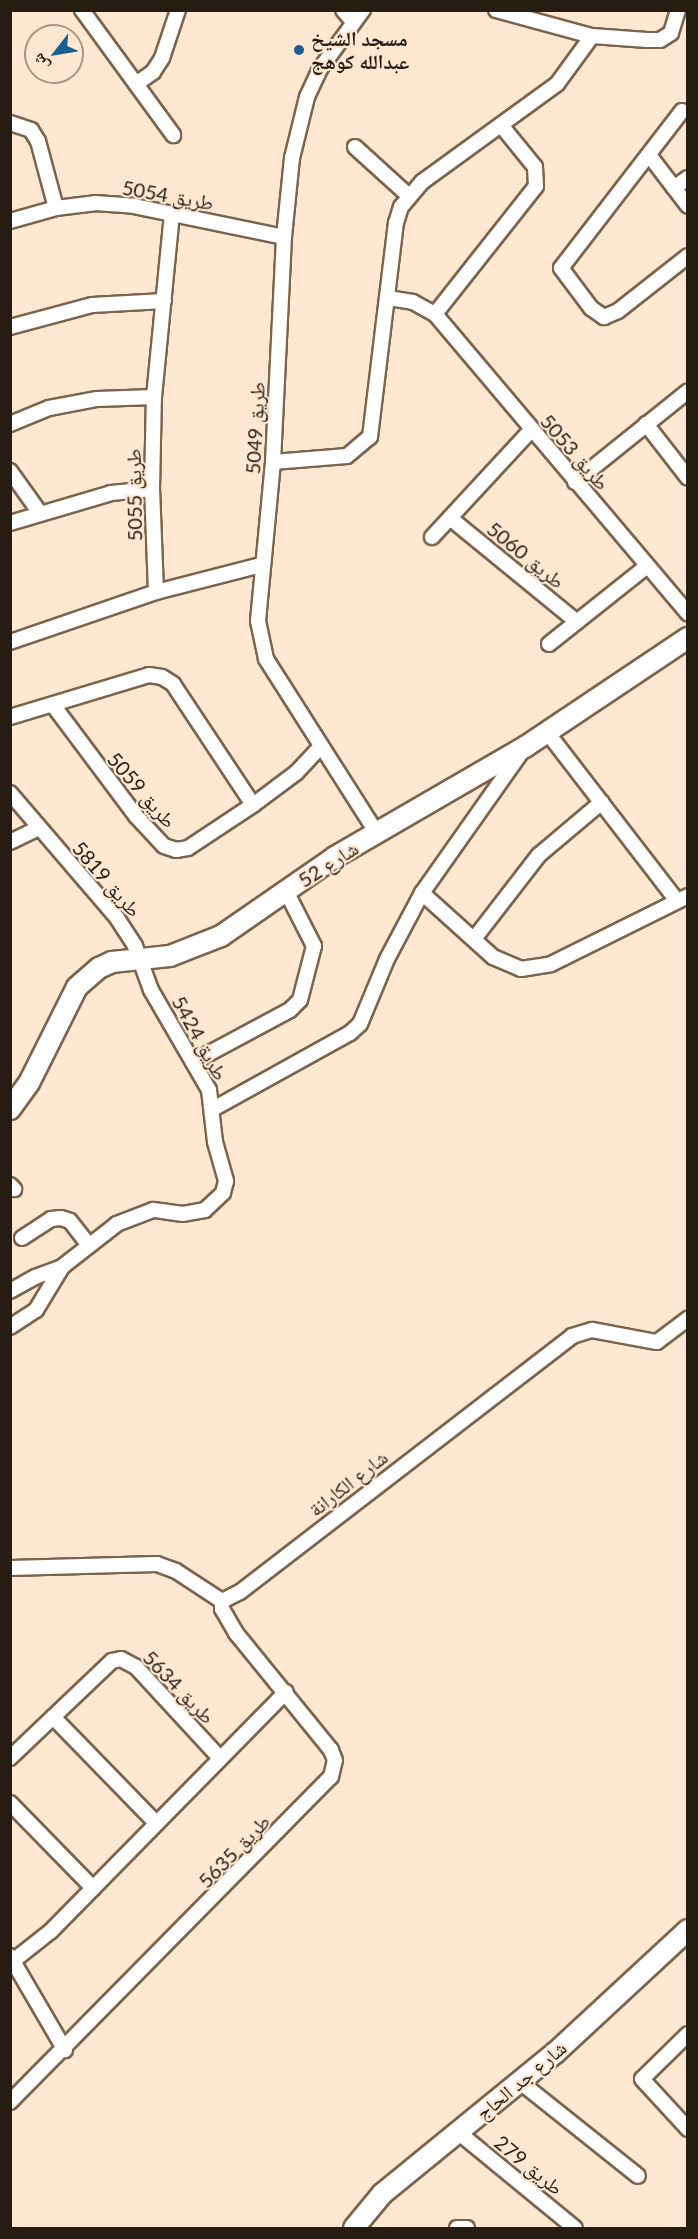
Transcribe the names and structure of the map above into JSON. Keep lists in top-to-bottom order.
{
  "streets": {
    "street": [
      "طريق 5054",
      "طريق 5049",
      "طريق 5053",
      "طريق 5055",
      "طريق 5060",
      "طريق 5059",
      "شارع 52",
      "طريق 5819",
      "طريق 5424",
      "شارع الكارانة",
      "طريق 5634",
      "طريق 5635",
      "شارع جد الحاج",
      "طريق 279"
    ]
  },
  "crossings": [
    ["طريق 5054", "طريق 5049"],
    ["طريق 5054", "طريق 5055"],
    ["طريق 5049", "طريق 5059"],
    ["طريق 5049", "شارع 52"],
    ["شارع 52", "طريق 5819"],
    ["شارع 52", "طريق 5424"],
    ["طريق 5819", "طريق 5424"],
    ["شارع الكارانة", "طريق 5635"],
    ["شارع جد الحاج", "طريق 279"]
  ],
  "places": ["مسجد الشيخ عبدالله كوهج"],
  "north": "bottom left"
}
